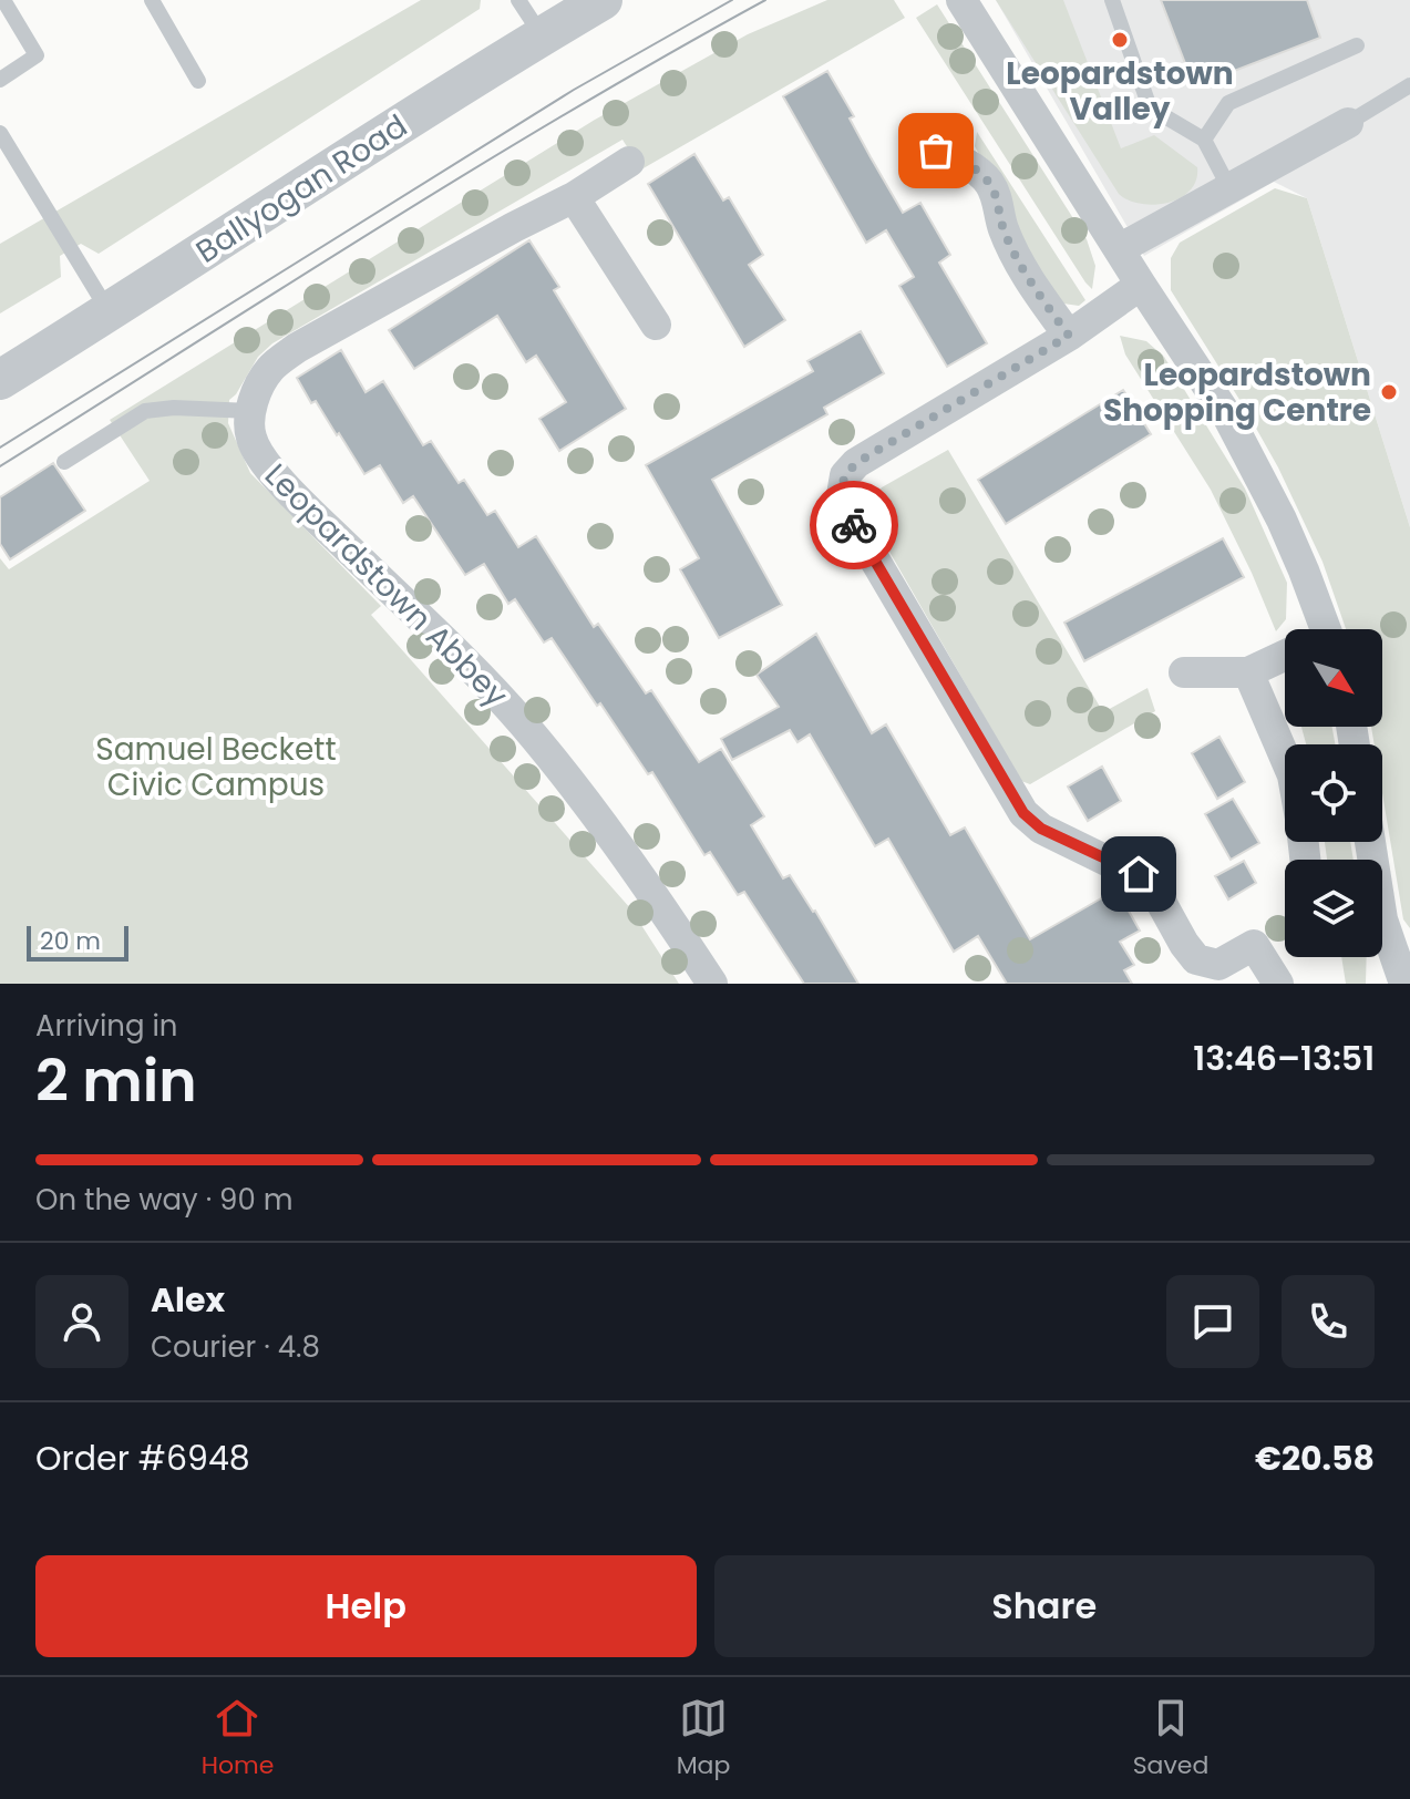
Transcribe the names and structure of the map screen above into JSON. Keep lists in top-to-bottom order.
{
  "streets": {
    "street": ["Ballyogan Road", "Leopardstown Abbey"]
  },
  "parks": ["Samuel Beckett Civic Campus"],
  "places": ["Leopardstown Valley", "Leopardstown Shopping Centre"],
  "scale_bar": "20 m",
  "north": "bottom right",
  "page": {
    "scale": "20 m",
    "heading": ["2 min", "Arriving in", "13:46–13:51"],
    "panel": [
      "Alex",
      "Courier · 4.8",
      "Order #6948",
      "€20.58"
    ],
    "bar": "On the way · 90 m",
    "buttons": ["Help", "Share"],
    "tabs": ["Home", "Map", "Saved"]
  }
}
